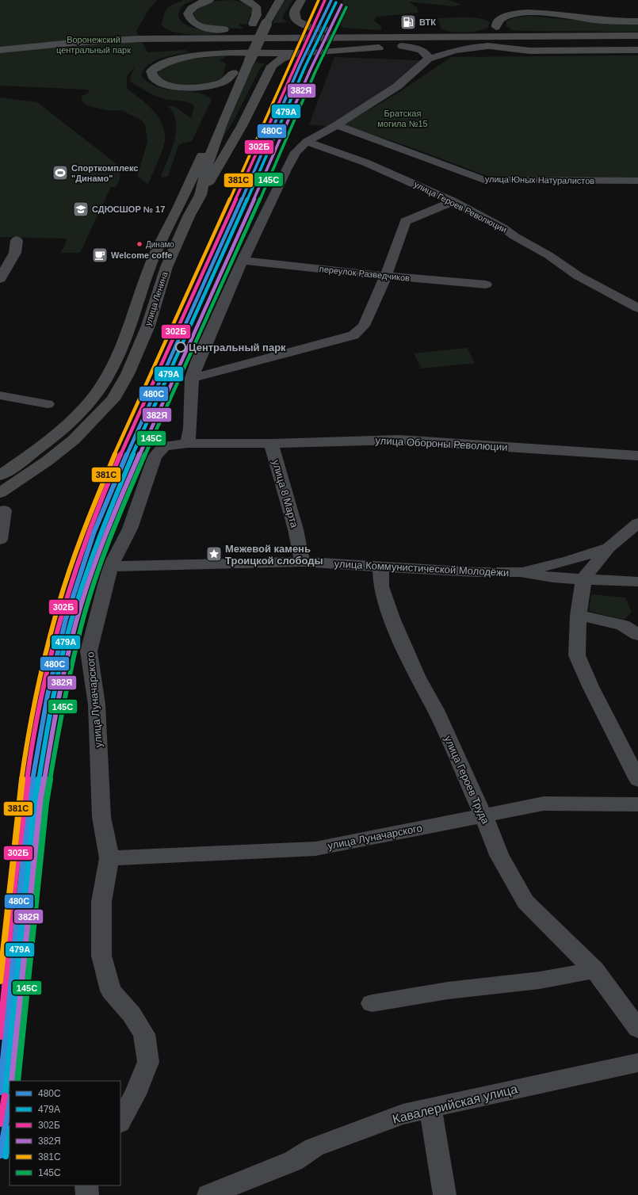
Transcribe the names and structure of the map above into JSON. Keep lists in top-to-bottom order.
{
  "streets": {
    "main road": ["улица Ленина"],
    "street": [
      "улица Юных Натуралистов",
      "улица Героев Революции",
      "переулок Разведчиков",
      "улица Обороны Революции",
      "улица 8 Марта",
      "улица Коммунистической Молодёжи",
      "улица Луначарского",
      "улица Героев Труда",
      "Кавалерийская улица"
    ]
  },
  "crossings": [
    ["улица Обороны Революции", "улица 8 Марта"],
    ["улица Обороны Революции", "улица Луначарского"],
    ["улица 8 Марта", "улица Коммунистической Молодёжи"],
    ["улица Коммунистической Молодёжи", "улица Луначарского"],
    ["улица Коммунистической Молодёжи", "улица Героев Труда"],
    ["улица Луначарского", "улица Героев Труда"]
  ],
  "parks": ["Воронежский центральный парк", "Братская могила №15"],
  "places": {
    "fuel station": ["ВТК"],
    "sports": ["Спорткомплекс \"Динамо\""],
    "school or university": ["СДЮСШОР № 17"],
    "other": ["Динамо", "Центральный парк"],
    "cafe": ["Welcome coffe"],
    "place": ["Межевой камень Троицкой слободы"]
  },
  "lines": [
    "transit line 480С",
    "transit line 302Б",
    "transit line 381С",
    "transit line 479А",
    "transit line 382Я",
    "transit line 145С"
  ],
  "legend": [
    "480С",
    "479А",
    "302Б",
    "382Я",
    "381С",
    "145С"
  ]
}
